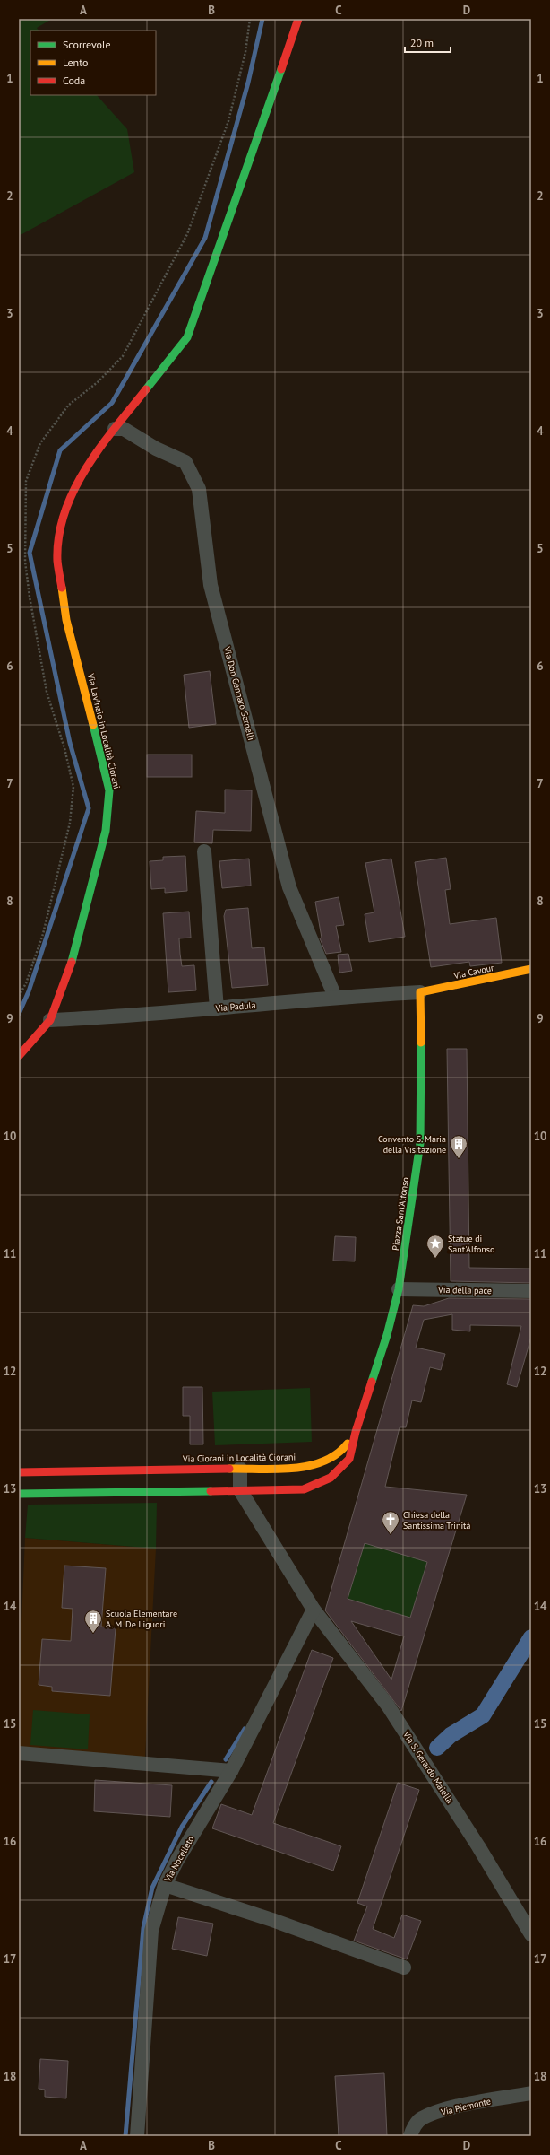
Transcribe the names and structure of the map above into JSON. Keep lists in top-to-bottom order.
{
  "streets": {
    "street": [
      "Via Don Gennaro Sarnelli",
      "Via Lavinaio in Località Ciorani",
      "Via Cavour",
      "Via Padula",
      "Piazza Sant'Alfonso",
      "Via della pace",
      "Via Ciorani in Località Ciorani",
      "Via S. Gerardo Maiella",
      "Via Nocelleto",
      "Via Piemonte"
    ]
  },
  "crossings": [
    ["Via Don Gennaro Sarnelli", "Via Lavinaio in Località Ciorani"],
    ["Via Don Gennaro Sarnelli", "Via Padula"],
    ["Via Lavinaio in Località Ciorani", "Via Padula"],
    ["Via Cavour", "Via Padula"],
    ["Via Cavour", "Piazza Sant'Alfonso"],
    ["Via Padula", "Piazza Sant'Alfonso"],
    ["Piazza Sant'Alfonso", "Via della pace"],
    ["Piazza Sant'Alfonso", "Via Ciorani in Località Ciorani"],
    ["Via S. Gerardo Maiella", "Via Nocelleto"]
  ],
  "places": {
    "building": ["Convento S. Maria della Visitazione", "Scuola Elementare A. M. De Liguori"],
    "place": ["Statue di Sant'Alfonso"],
    "church": ["Chiesa della Santissima Trinità"]
  },
  "legend": ["Scorrevole", "Lento", "Coda"],
  "scale_bar": "20 m",
  "grid": {
    "columns": [
      "A",
      "B",
      "C",
      "D"
    ],
    "rows": [
      "1",
      "2",
      "3",
      "4",
      "5",
      "6",
      "7",
      "8",
      "9",
      "10",
      "11",
      "12",
      "13",
      "14",
      "15",
      "16",
      "17",
      "18"
    ]
  }
}
